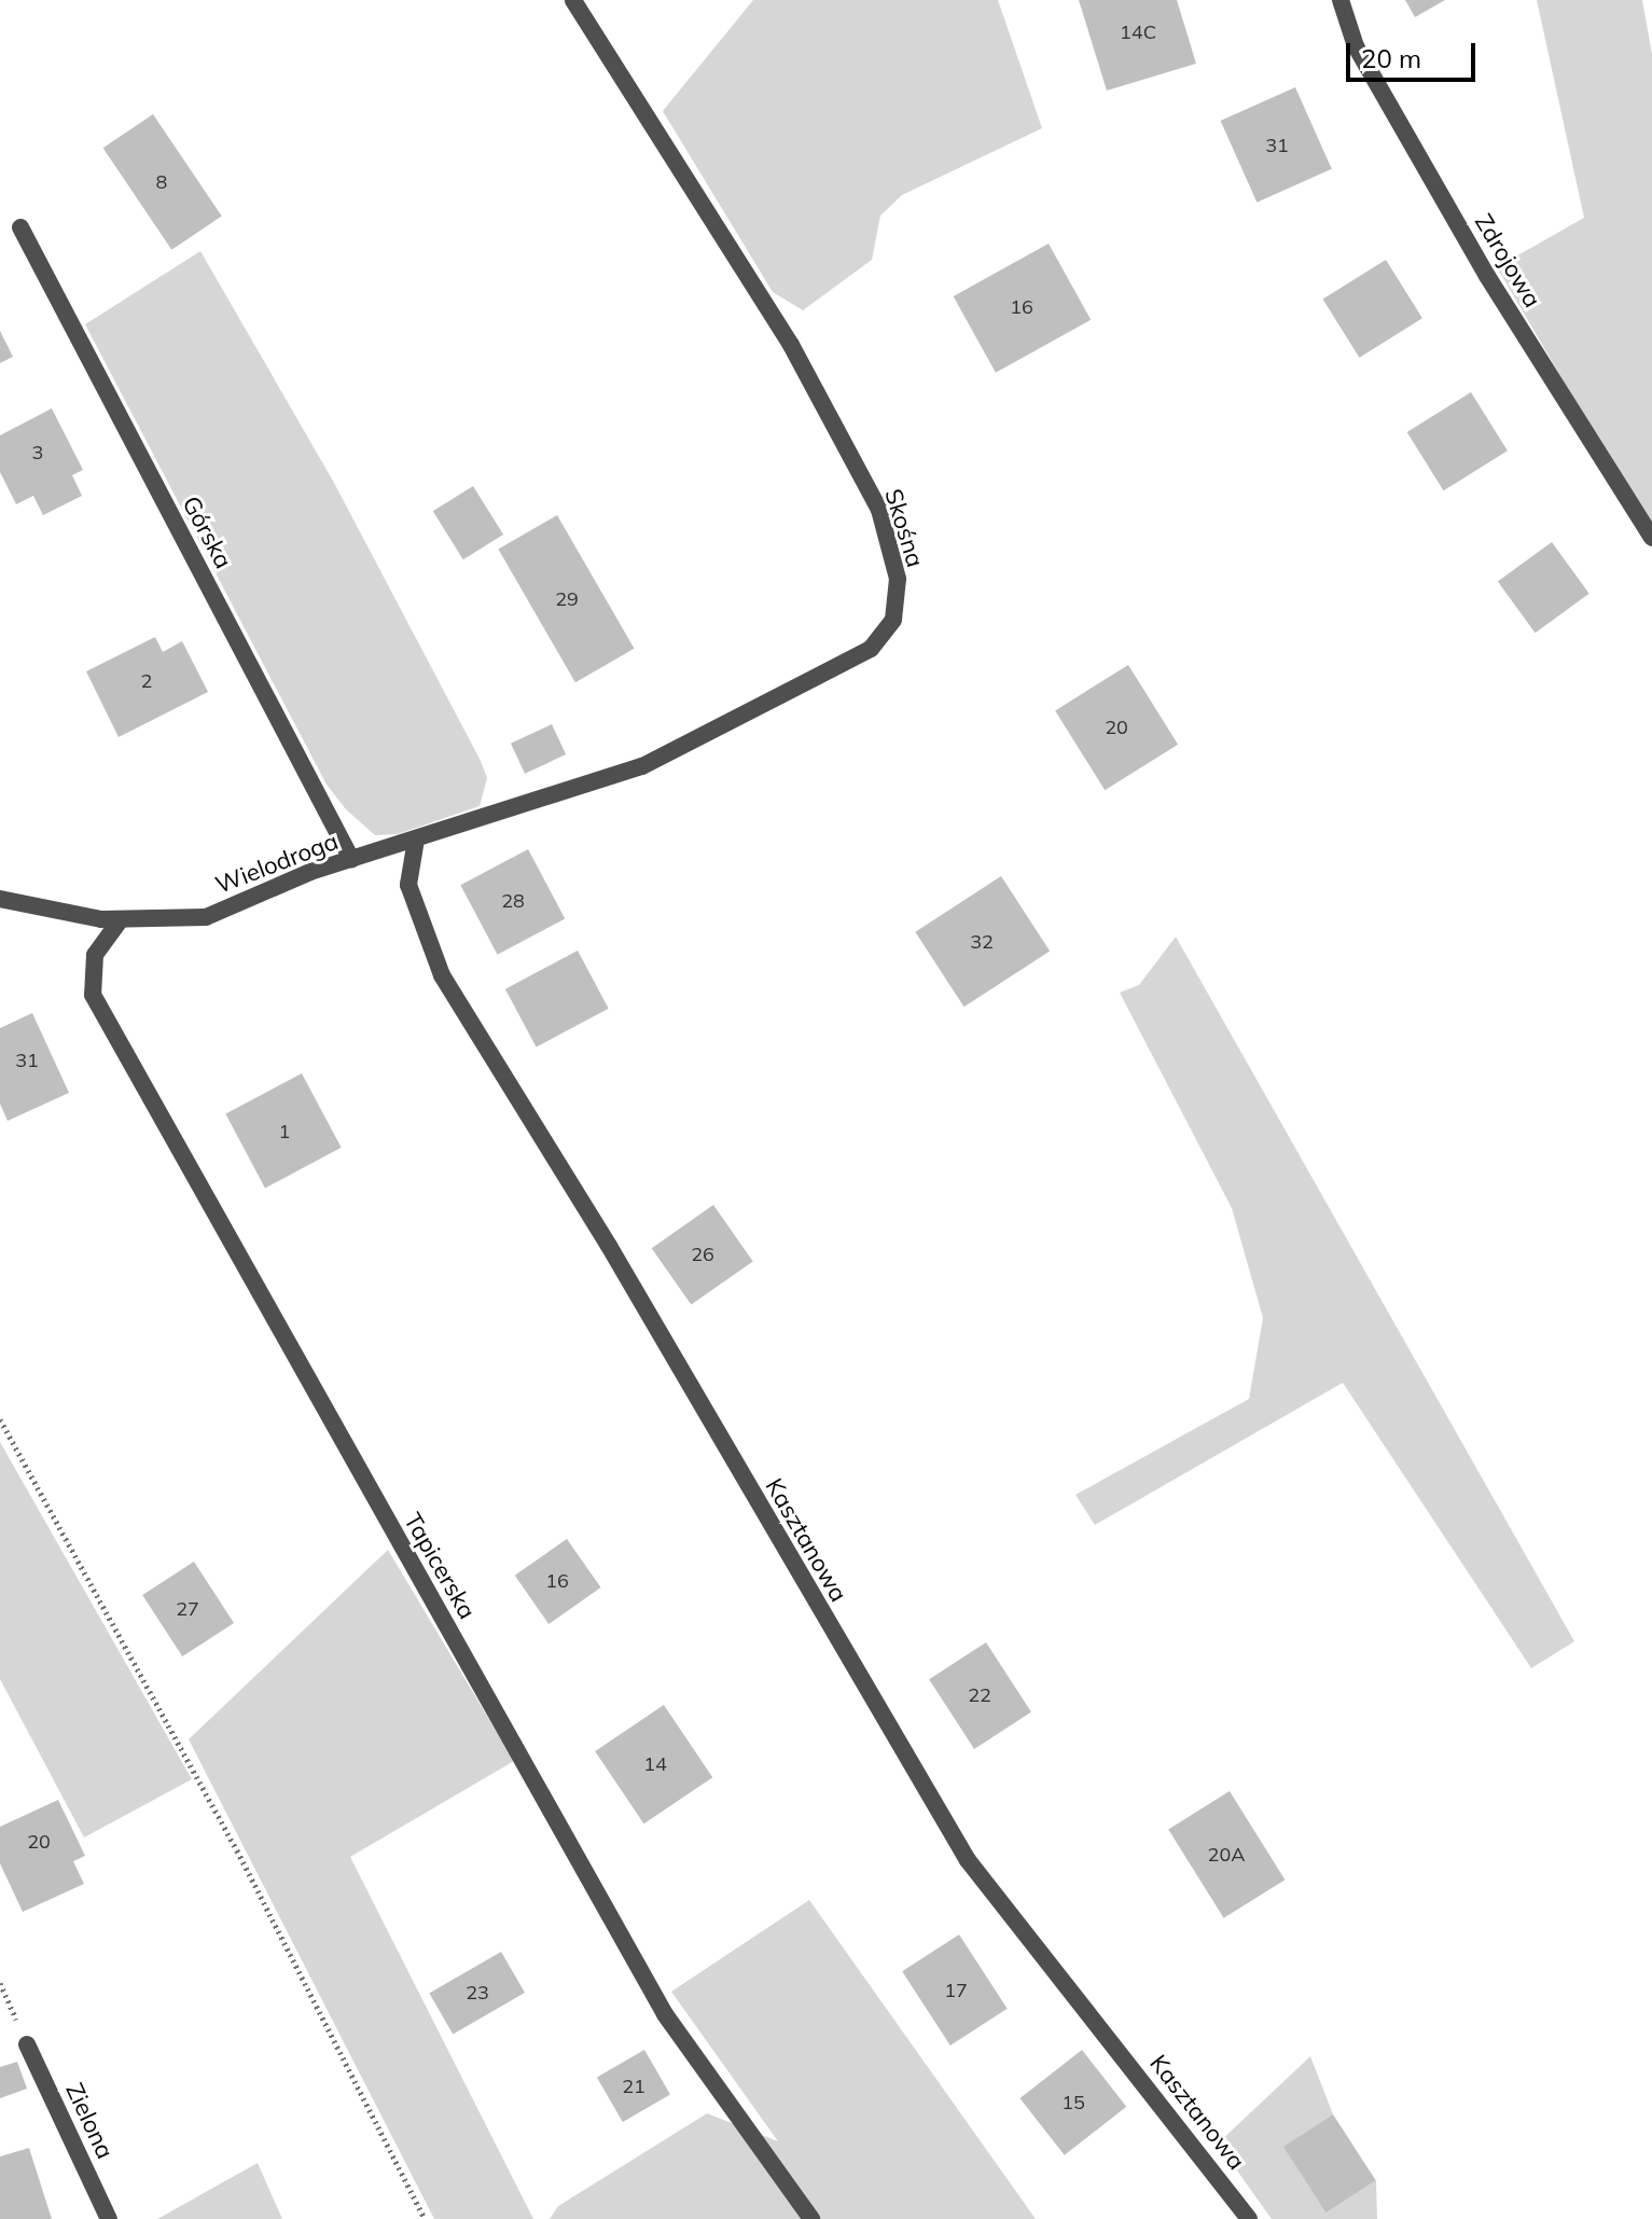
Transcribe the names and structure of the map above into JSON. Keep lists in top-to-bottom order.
{
  "streets": {
    "street": [
      "Zdrojowa",
      "Skośna",
      "Górska",
      "Wielodroga",
      "Kasztanowa",
      "Tapicerska",
      "Zielona"
    ]
  },
  "crossings": [
    ["Skośna", "Wielodroga"],
    ["Skośna", "Kasztanowa"],
    ["Górska", "Wielodroga"],
    ["Wielodroga", "Kasztanowa"],
    ["Wielodroga", "Tapicerska"]
  ],
  "house_numbers": [
    "14C",
    "31",
    "8",
    "16",
    "3",
    "29",
    "2",
    "20",
    "28",
    "32",
    "31",
    "1",
    "26",
    "16",
    "27",
    "22",
    "14",
    "20",
    "20A",
    "17",
    "23",
    "21",
    "15"
  ],
  "scale_bar": "20 m"
}
